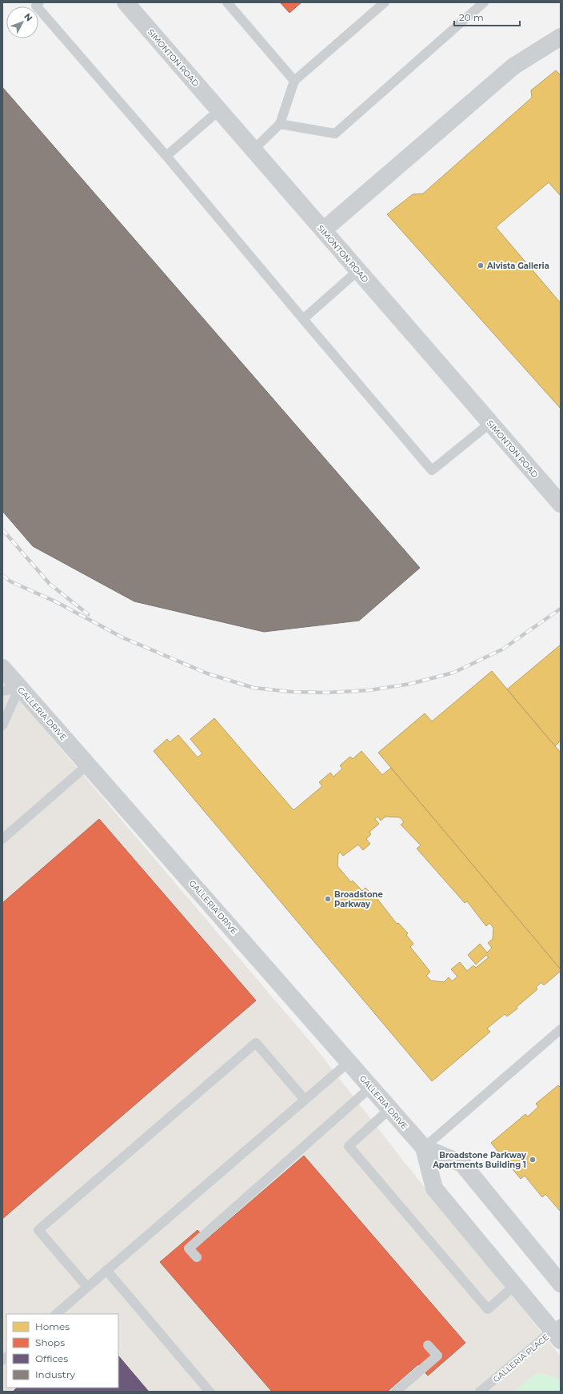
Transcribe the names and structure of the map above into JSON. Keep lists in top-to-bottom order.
{
  "streets": {
    "street": ["SIMONTON ROAD", "GALLERIA DRIVE"],
    "lane": ["GALLERIA PLACE"]
  },
  "crossings": [
    ["GALLERIA DRIVE", "GALLERIA PLACE"]
  ],
  "places": ["Alvista Galleria", "Broadstone Parkway", "Broadstone Parkway Apartments Building 1"],
  "legend": [
    "Homes",
    "Shops",
    "Offices",
    "Industry"
  ],
  "scale_bar": "20 m",
  "north": "top right"
}
